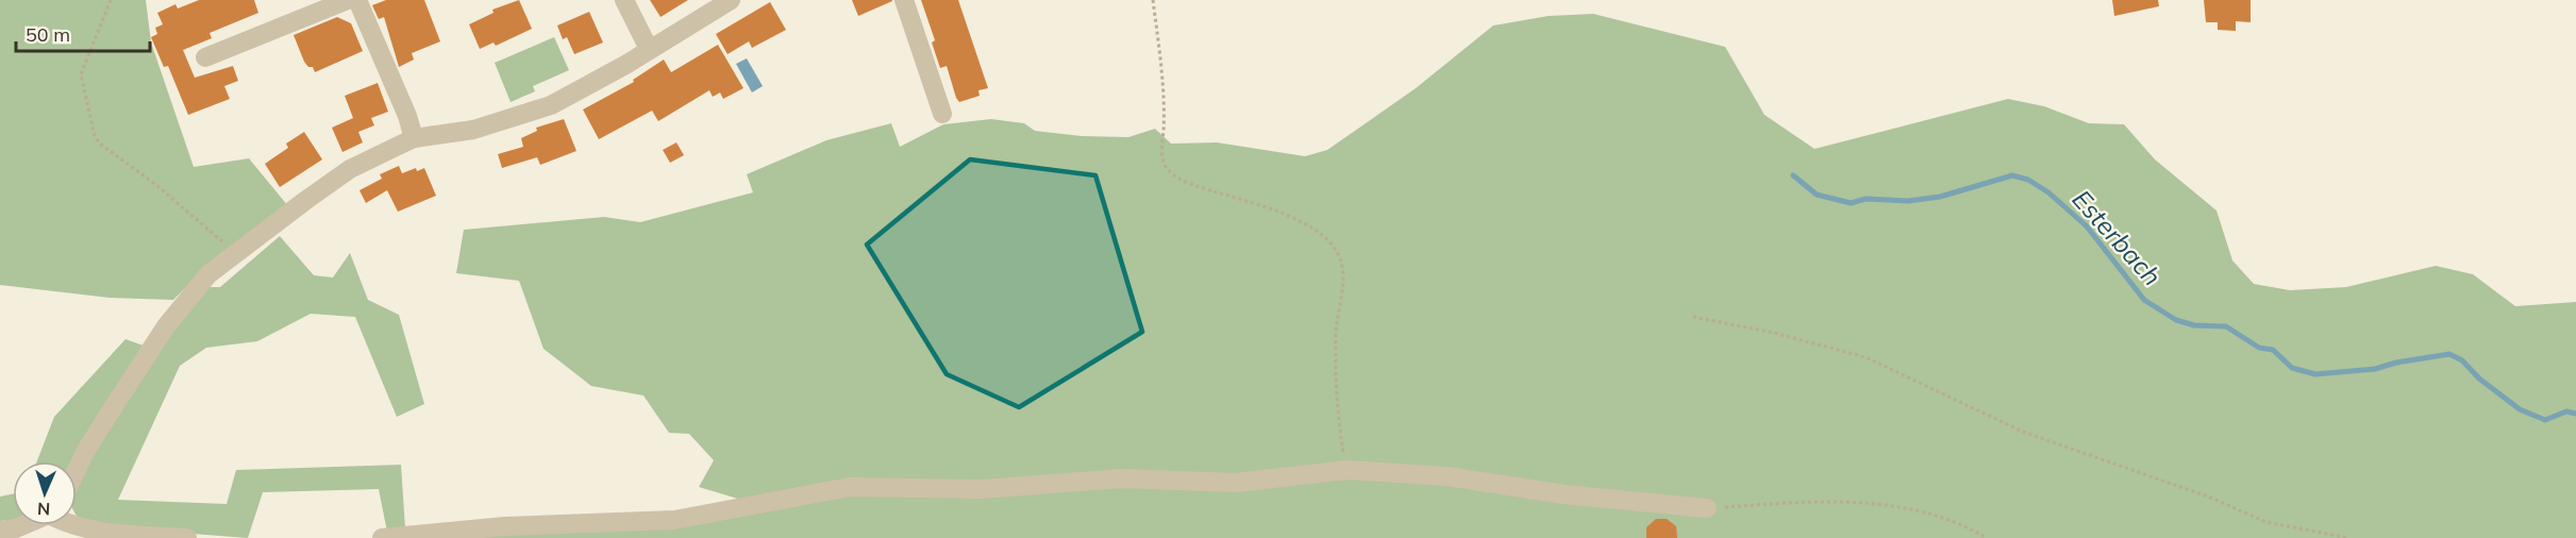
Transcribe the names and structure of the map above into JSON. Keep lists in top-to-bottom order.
{
  "water": ["Esterbach"],
  "scale_bar": "50 m",
  "north": "bottom"
}
